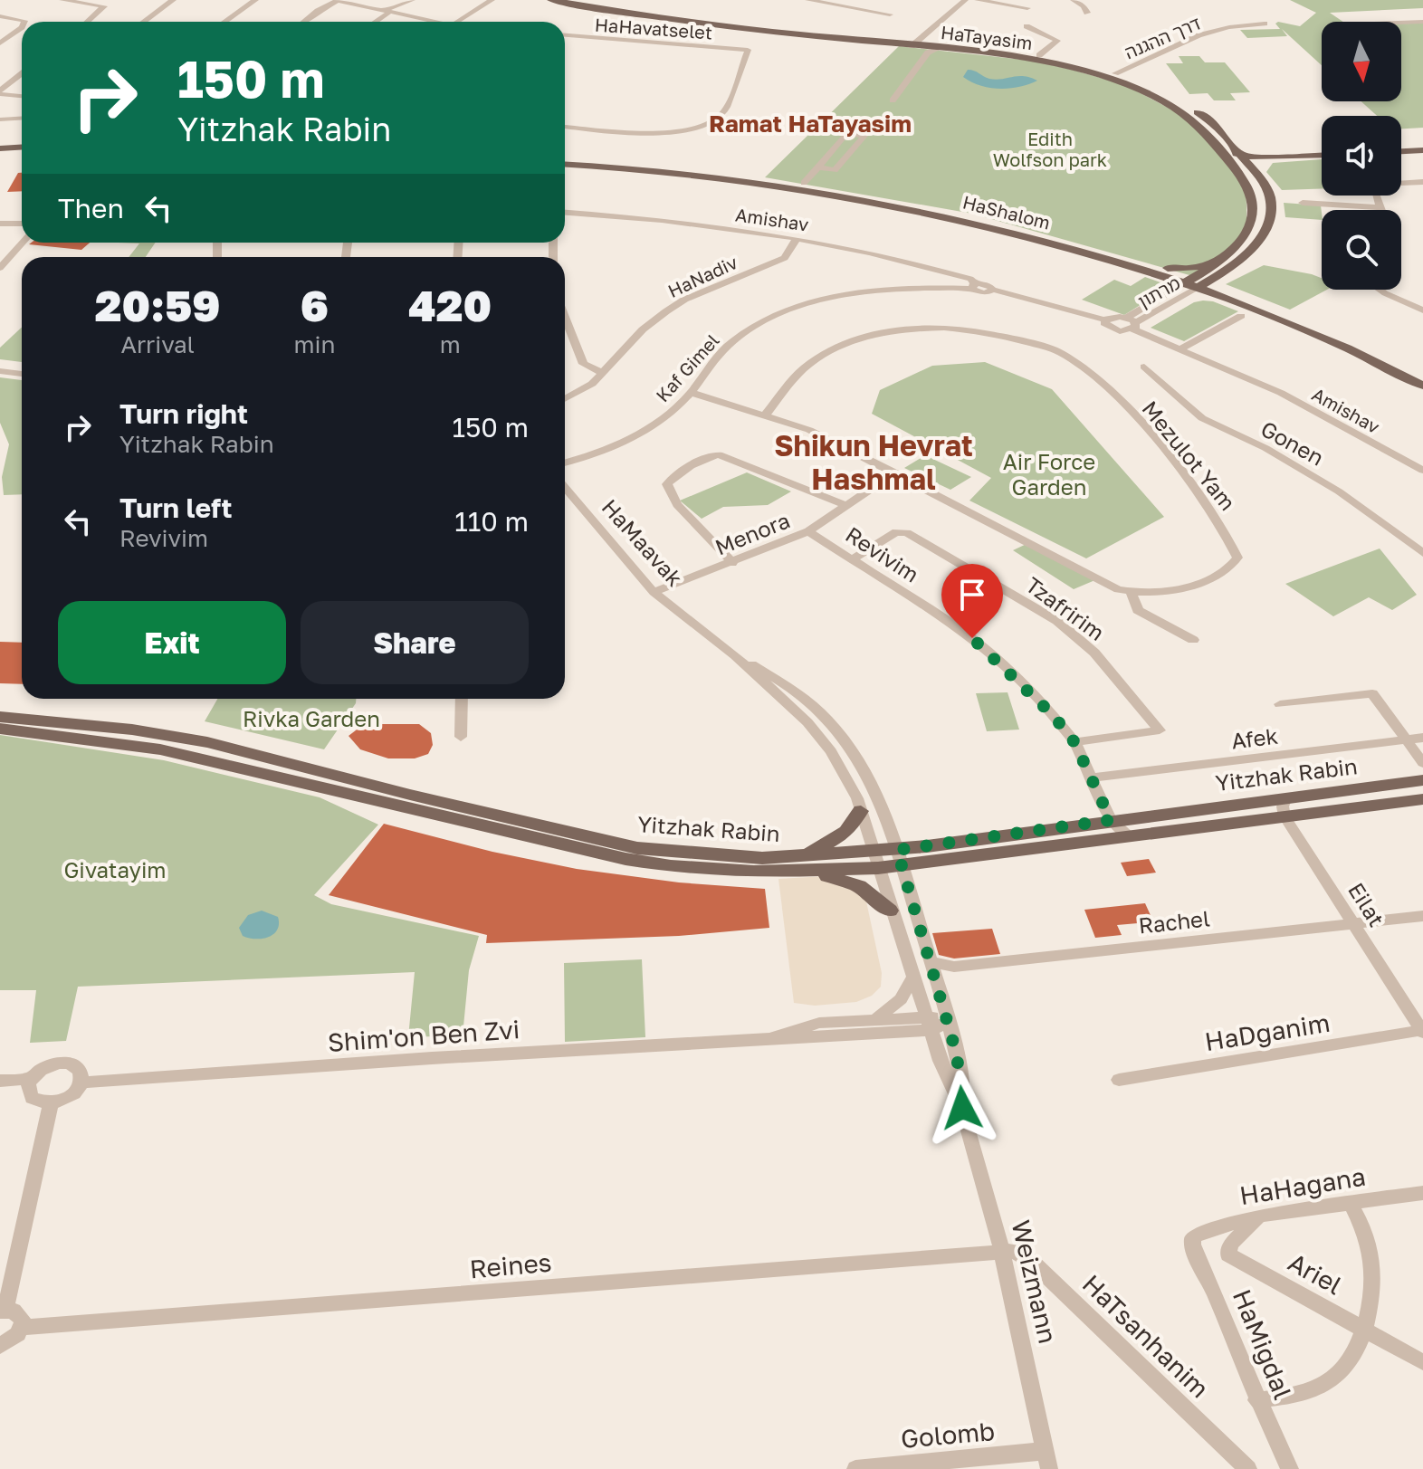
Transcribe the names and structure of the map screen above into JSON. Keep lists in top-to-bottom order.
{
  "streets": {
    "main road": ["HaTayasim", "HaShalom", "Yitzhak Rabin"],
    "street": [
      "HaHavatselet",
      "דרך ההגנה",
      "Amishav",
      "HaNadiv",
      "מרתון",
      "Kaf Gimel",
      "Gonen",
      "Mezulot Yam",
      "Menora",
      "HaMaavak",
      "Revivim",
      "Tzafririm",
      "Afek",
      "Eilat",
      "Rachel",
      "HaDganim",
      "Shim'on Ben Zvi",
      "HaHagana",
      "Reines",
      "Ariel",
      "Weizmann",
      "HaTsanhanim",
      "HaMigdal",
      "Golomb"
    ]
  },
  "crossings": [
    ["HaTayasim", "דרך ההגנה"],
    ["HaTayasim", "HaShalom"],
    ["HaTayasim", "מרתון"],
    ["HaShalom", "מרתון"],
    ["Amishav", "HaNadiv"],
    ["Amishav", "מרתון"],
    ["Amishav", "Kaf Gimel"],
    ["מרתון", "Kaf Gimel"],
    ["Kaf Gimel", "Mezulot Yam"],
    ["Mezulot Yam", "Menora"],
    ["Menora", "HaMaavak"],
    ["Menora", "Revivim"],
    ["HaMaavak", "Yitzhak Rabin"],
    ["HaMaavak", "Weizmann"],
    ["Revivim", "Tzafririm"],
    ["Revivim", "Afek"],
    ["Revivim", "Yitzhak Rabin"],
    ["Yitzhak Rabin", "Eilat"],
    ["Yitzhak Rabin", "Weizmann"],
    ["Eilat", "Rachel"],
    ["Eilat", "HaDganim"],
    ["Rachel", "Weizmann"],
    ["Shim'on Ben Zvi", "Weizmann"],
    ["HaHagana", "Ariel"],
    ["HaHagana", "HaMigdal"],
    ["Reines", "Weizmann"],
    ["Reines", "HaTsanhanim"],
    ["Weizmann", "HaTsanhanim"],
    ["Weizmann", "Golomb"]
  ],
  "districts": ["Ramat HaTayasim", "Shikun Hevrat Hashmal"],
  "parks": [
    "Edith Wolfson park",
    "Air Force Garden",
    "Rivka Garden",
    "Givatayim"
  ],
  "north": "bottom",
  "page": {
    "turn": ["150 m", "Yitzhak Rabin"],
    "then": "Then",
    "eta": [
      "20:59",
      "Arrival",
      "6",
      "min",
      "420",
      "m"
    ],
    "list": [
      {
        "name": "Turn right",
        "note": "Yitzhak Rabin",
        "value": "150 m"
      },
      {
        "name": "Turn left",
        "note": "Revivim",
        "value": "110 m"
      }
    ],
    "buttons": ["Exit", "Share"]
  }
}
